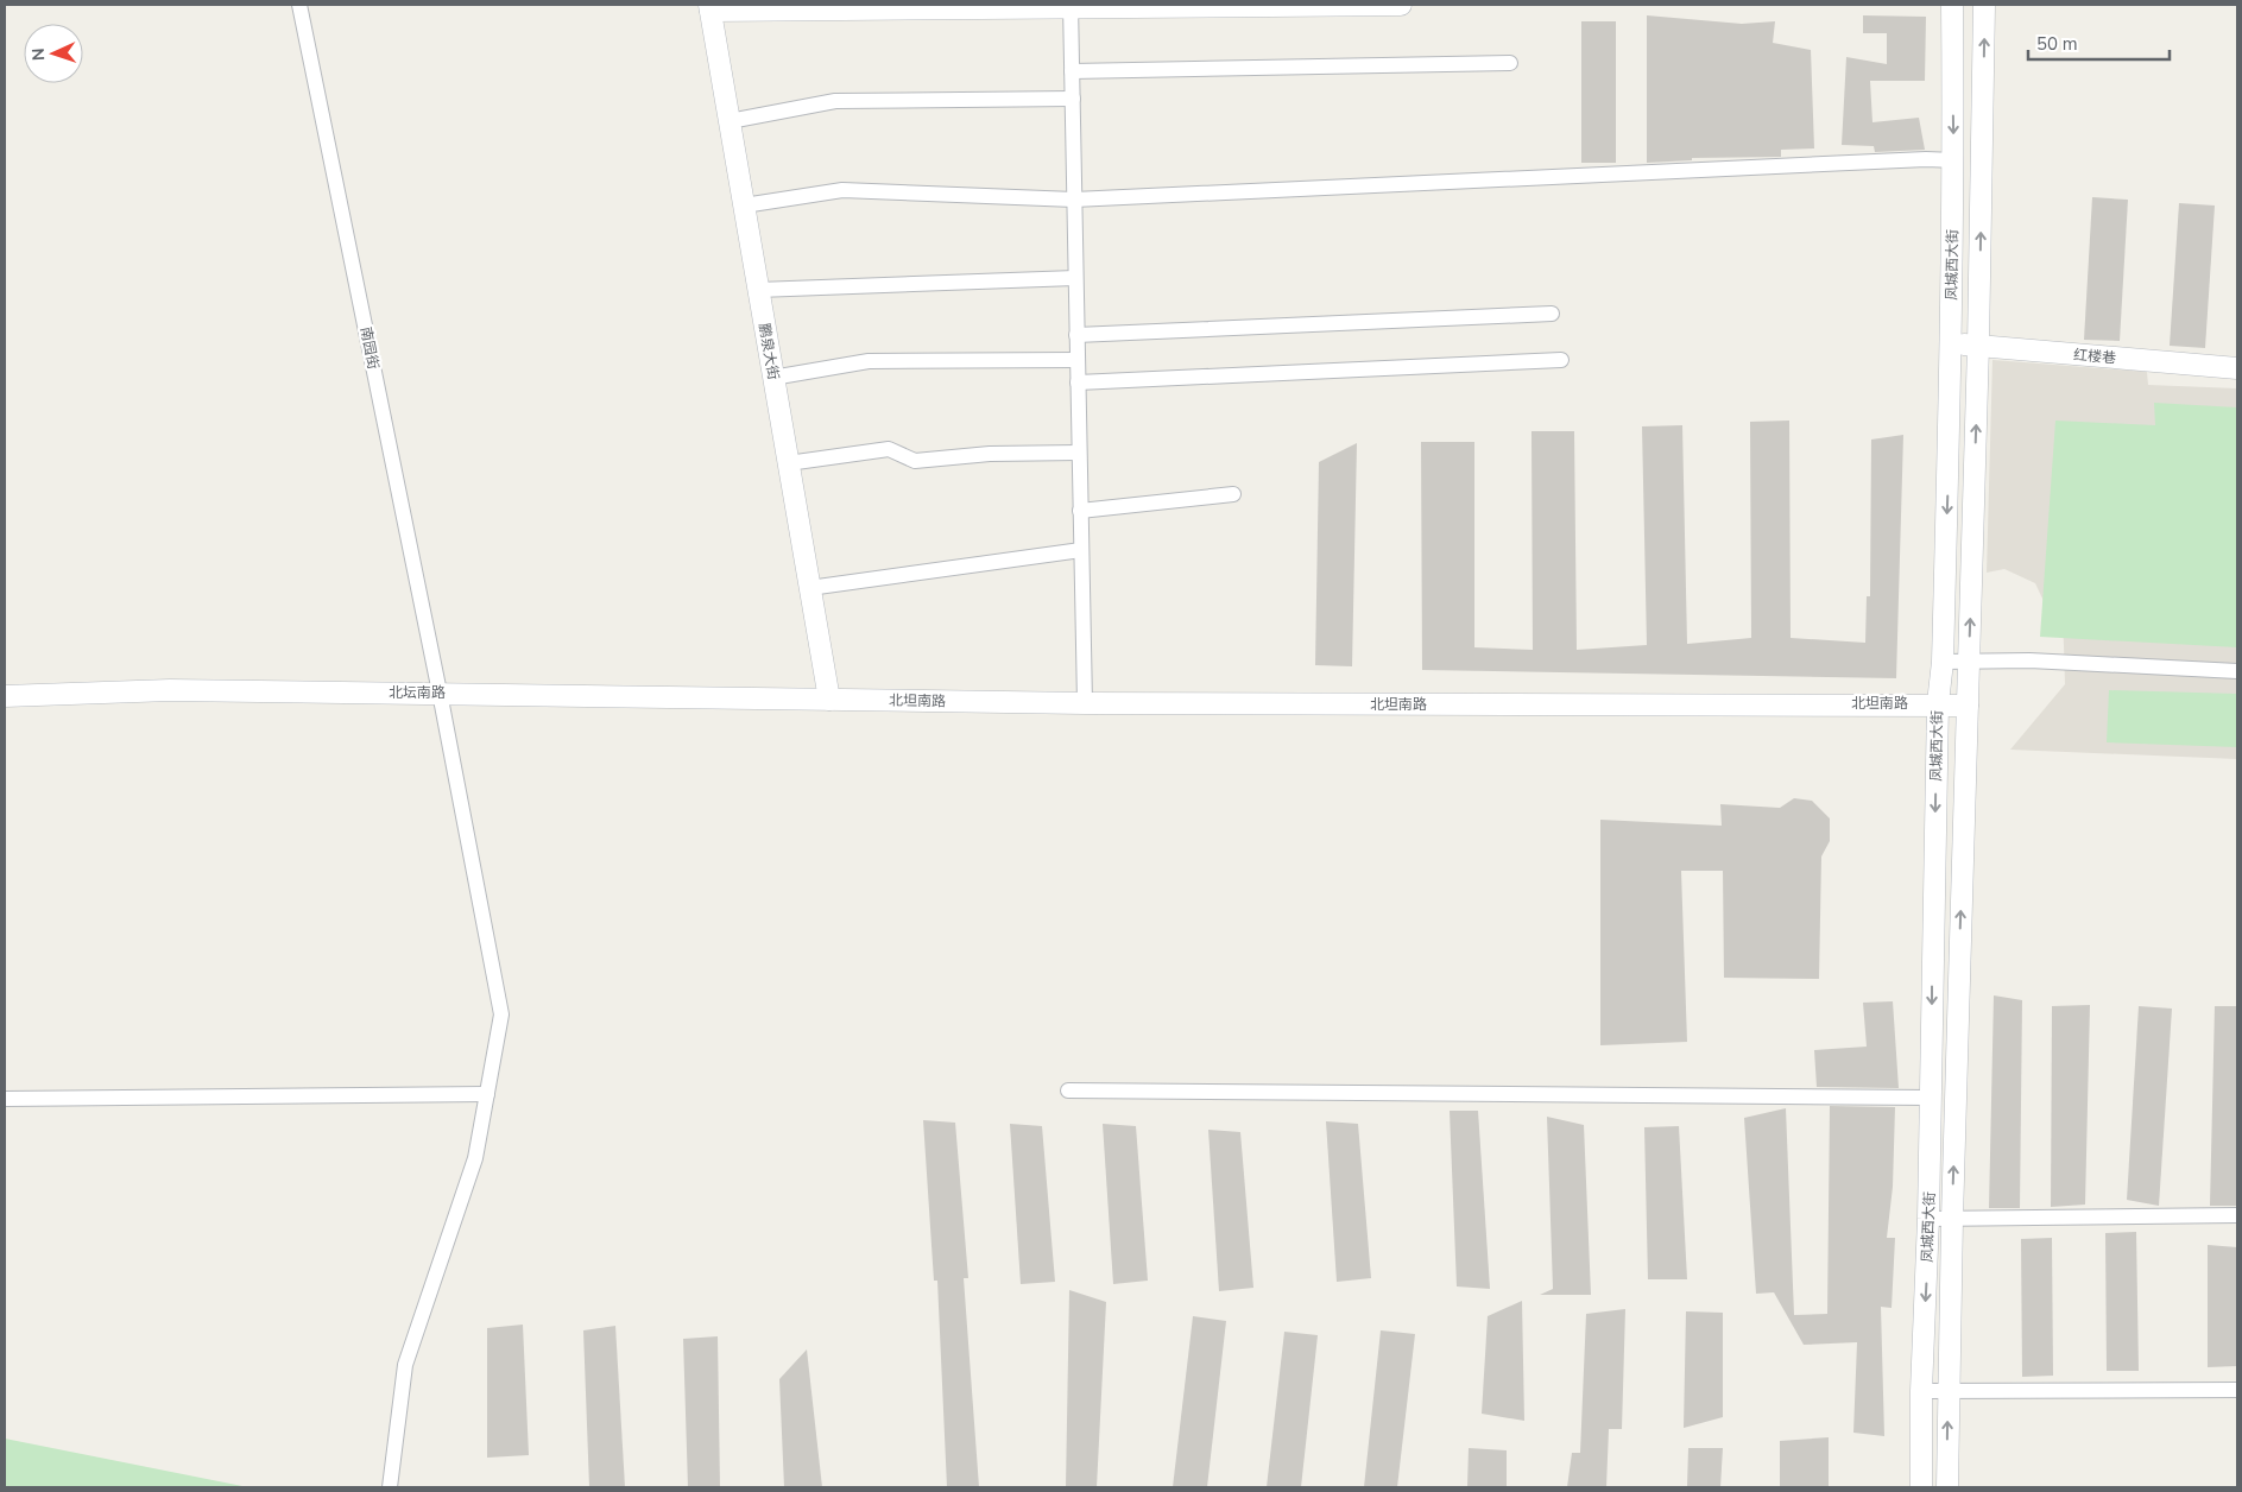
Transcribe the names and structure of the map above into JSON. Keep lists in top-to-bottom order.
{
  "streets": {
    "main road": [
      "凤城西大街",
      "鹏泉大街",
      "红楼巷",
      "北坛南路",
      "北坦南路"
    ],
    "street": ["南园街"]
  },
  "crossings": [
    ["凤城西大街", "红楼巷"],
    ["凤城西大街", "北坦南路"],
    ["南园街", "北坛南路"],
    ["鹏泉大街", "北坛南路"],
    ["鹏泉大街", "北坦南路"],
    ["北坛南路", "北坦南路"]
  ],
  "scale_bar": "50 m",
  "north": "left"
}
